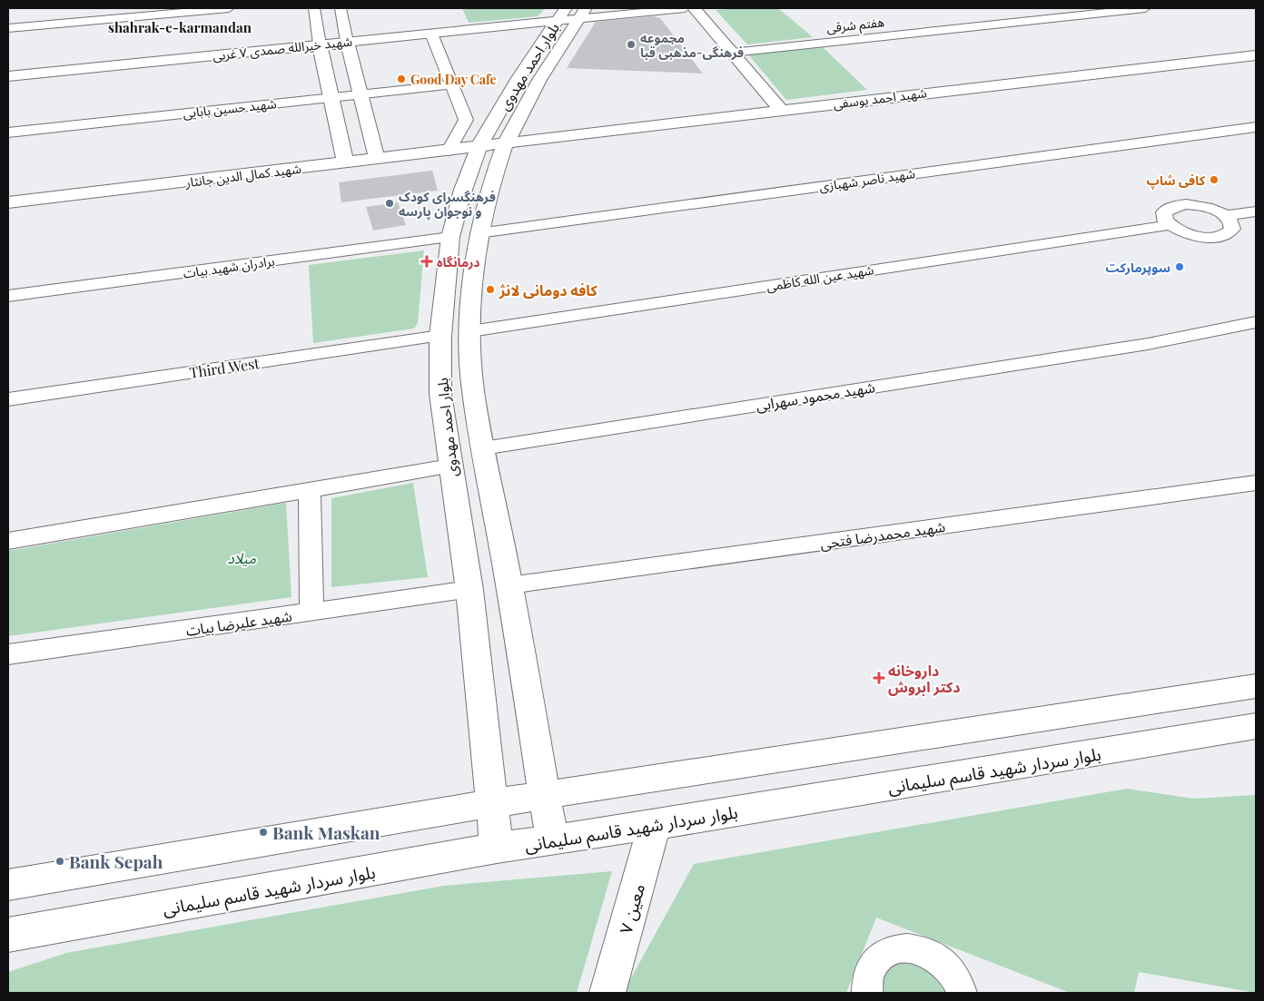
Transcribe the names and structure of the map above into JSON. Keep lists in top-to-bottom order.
{
  "streets": {
    "main road": [
      "شهید خیرالله صمدی ۷ غربی",
      "بلوار احمد مهدوی",
      "شهید احمد یوسفی",
      "شهید کمال الدین جانثار",
      "بلوار سردار شهید قاسم سلیمانی",
      "معین ۷"
    ],
    "street": [
      "هفتم شرقی",
      "شهید حسین بابایی",
      "شهید ناصر شهبازی",
      "برادران شهید بیات",
      "شهید عین الله کاظمی",
      "Third West",
      "شهید محمود سهرابی",
      "شهید محمدرضا فتحی",
      "شهید علیرضا بیات"
    ]
  },
  "crossings": [
    ["شهید خیرالله صمدی ۷ غربی", "بلوار احمد مهدوی"],
    ["بلوار احمد مهدوی", "شهید احمد یوسفی"],
    ["بلوار احمد مهدوی", "شهید کمال الدین جانثار"],
    ["بلوار احمد مهدوی", "شهید ناصر شهبازی"],
    ["بلوار احمد مهدوی", "برادران شهید بیات"],
    ["بلوار احمد مهدوی", "شهید عین الله کاظمی"],
    ["بلوار احمد مهدوی", "Third West"],
    ["بلوار احمد مهدوی", "شهید محمود سهرابی"],
    ["بلوار احمد مهدوی", "شهید محمدرضا فتحی"],
    ["بلوار احمد مهدوی", "شهید علیرضا بیات"],
    ["بلوار احمد مهدوی", "بلوار سردار شهید قاسم سلیمانی"],
    ["شهید احمد یوسفی", "شهید کمال الدین جانثار"],
    ["بلوار سردار شهید قاسم سلیمانی", "معین ۷"]
  ],
  "districts": ["shahrak-e-karmandan"],
  "parks": ["میلاد"],
  "places": {
    "other": [
      "مجموعه فرهنگی-مذهبی قبا",
      "Good Day Cafe",
      "کافی شاپ",
      "فرهنگسرای کودک و نوجوان پارسه",
      "سوپرمارکت",
      "کافه دومانی لانژ",
      "Bank Maskan",
      "Bank Sepah"
    ],
    "health": ["درمانگاه", "داروخانه دکتر ابروش"]
  }
}
